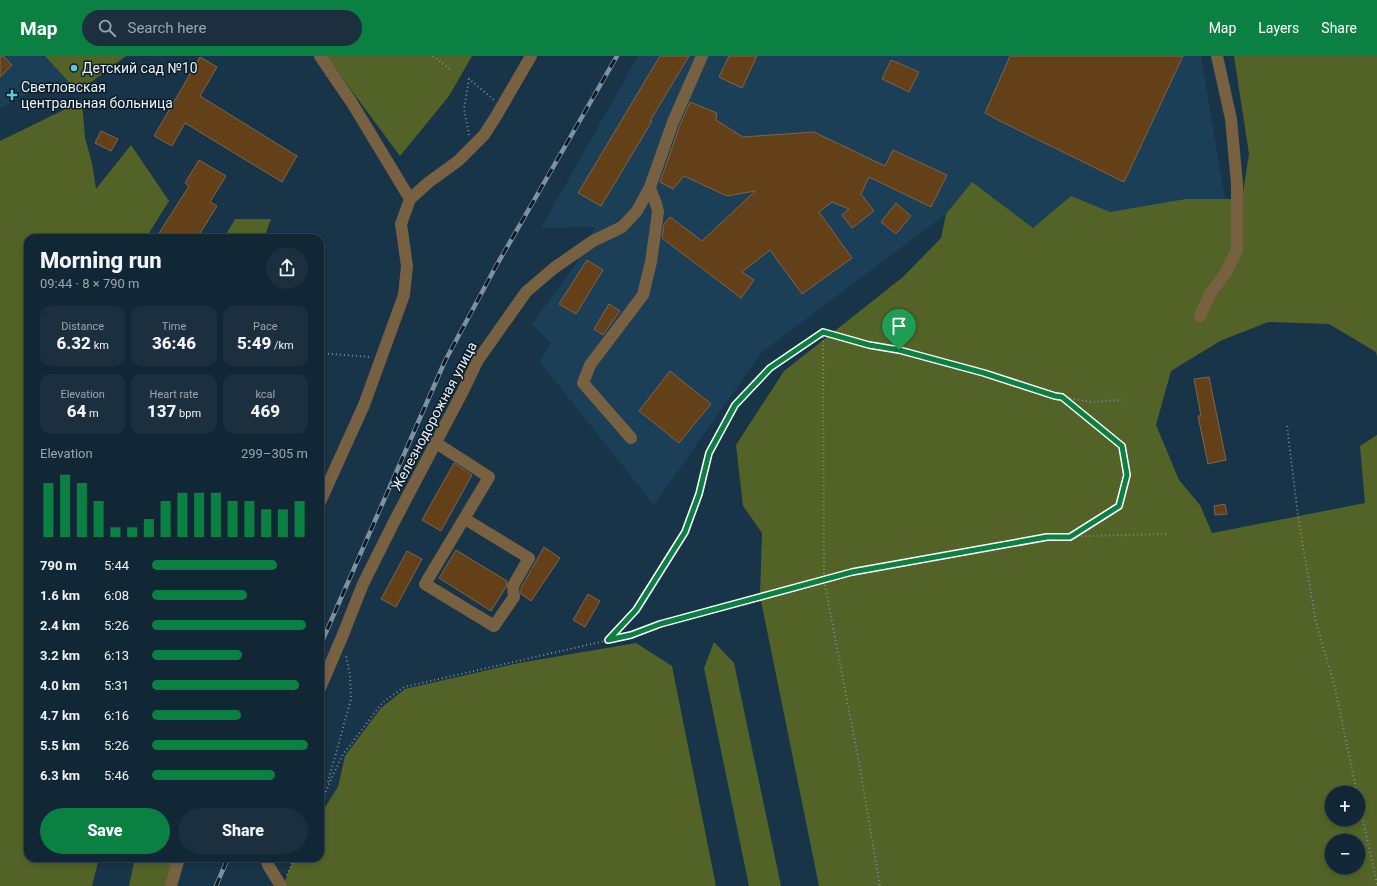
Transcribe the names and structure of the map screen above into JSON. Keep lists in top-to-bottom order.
{
  "streets": {
    "street": ["Железнодорожная улица"]
  },
  "places": {
    "other": ["Детский сад №10"],
    "health": ["Светловская центральная больница"]
  },
  "page": {
    "header": "Map",
    "search": "Search here",
    "nav": ["Map", "Layers", "Share"],
    "heading": ["Morning run", "09:44 · 8 × 790 m"],
    "stats": [
      ["Distance", "6.32 km"],
      ["Time", "36:46"],
      ["Pace", "5:49 /km"],
      ["Elevation", "64 m"],
      ["Heart rate", "137 bpm"],
      ["kcal", "469"]
    ],
    "chart": ["Elevation", "299–305 m"],
    "list": [
      {
        "name": "790 m",
        "note": "5:44"
      },
      {
        "name": "1.6 km",
        "note": "6:08"
      },
      {
        "name": "2.4 km",
        "note": "5:26"
      },
      {
        "name": "3.2 km",
        "note": "6:13"
      },
      {
        "name": "4.0 km",
        "note": "5:31"
      },
      {
        "name": "4.7 km",
        "note": "6:16"
      },
      {
        "name": "5.5 km",
        "note": "5:26"
      },
      {
        "name": "6.3 km",
        "note": "5:46"
      }
    ],
    "map_buttons": ["+", "−"],
    "buttons": ["Save", "Share"]
  }
}
